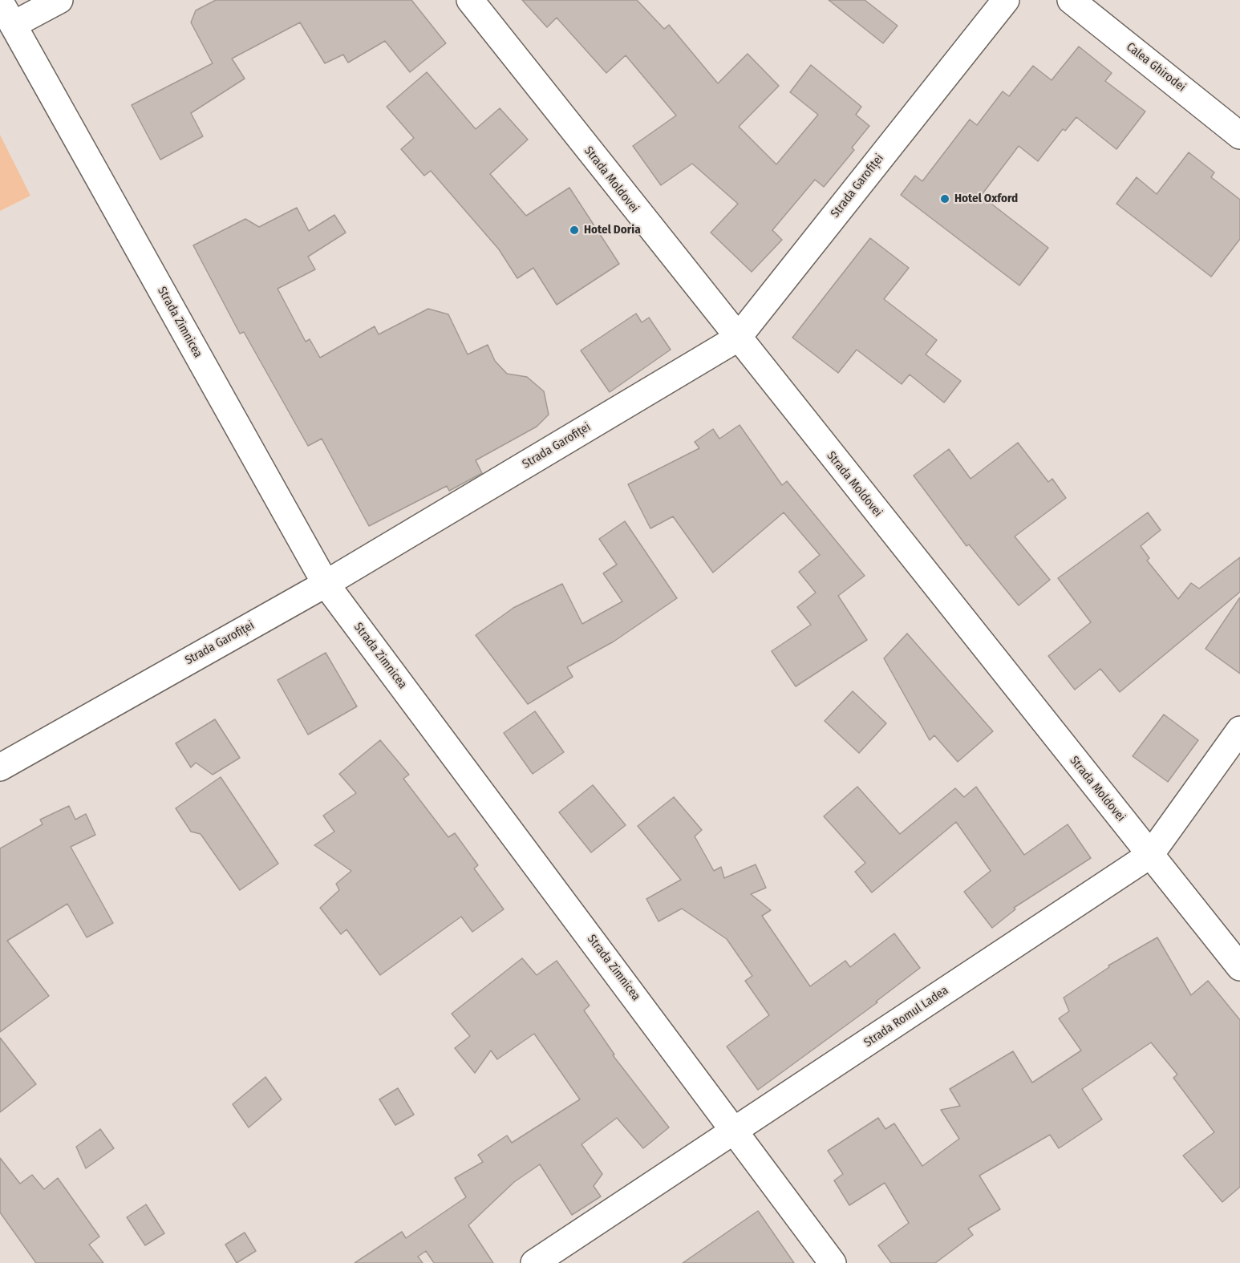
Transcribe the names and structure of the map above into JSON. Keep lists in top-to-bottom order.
{
  "streets": {
    "street": [
      "Calea Ghirodei",
      "Strada Moldovei",
      "Strada Garofiței",
      "Strada Zimnicea",
      "Strada Romul Ladea"
    ]
  },
  "crossings": [
    ["Strada Moldovei", "Strada Garofiței"],
    ["Strada Moldovei", "Strada Romul Ladea"],
    ["Strada Garofiței", "Strada Zimnicea"],
    ["Strada Zimnicea", "Strada Romul Ladea"]
  ],
  "places": ["Hotel Oxford", "Hotel Doria"]
}
